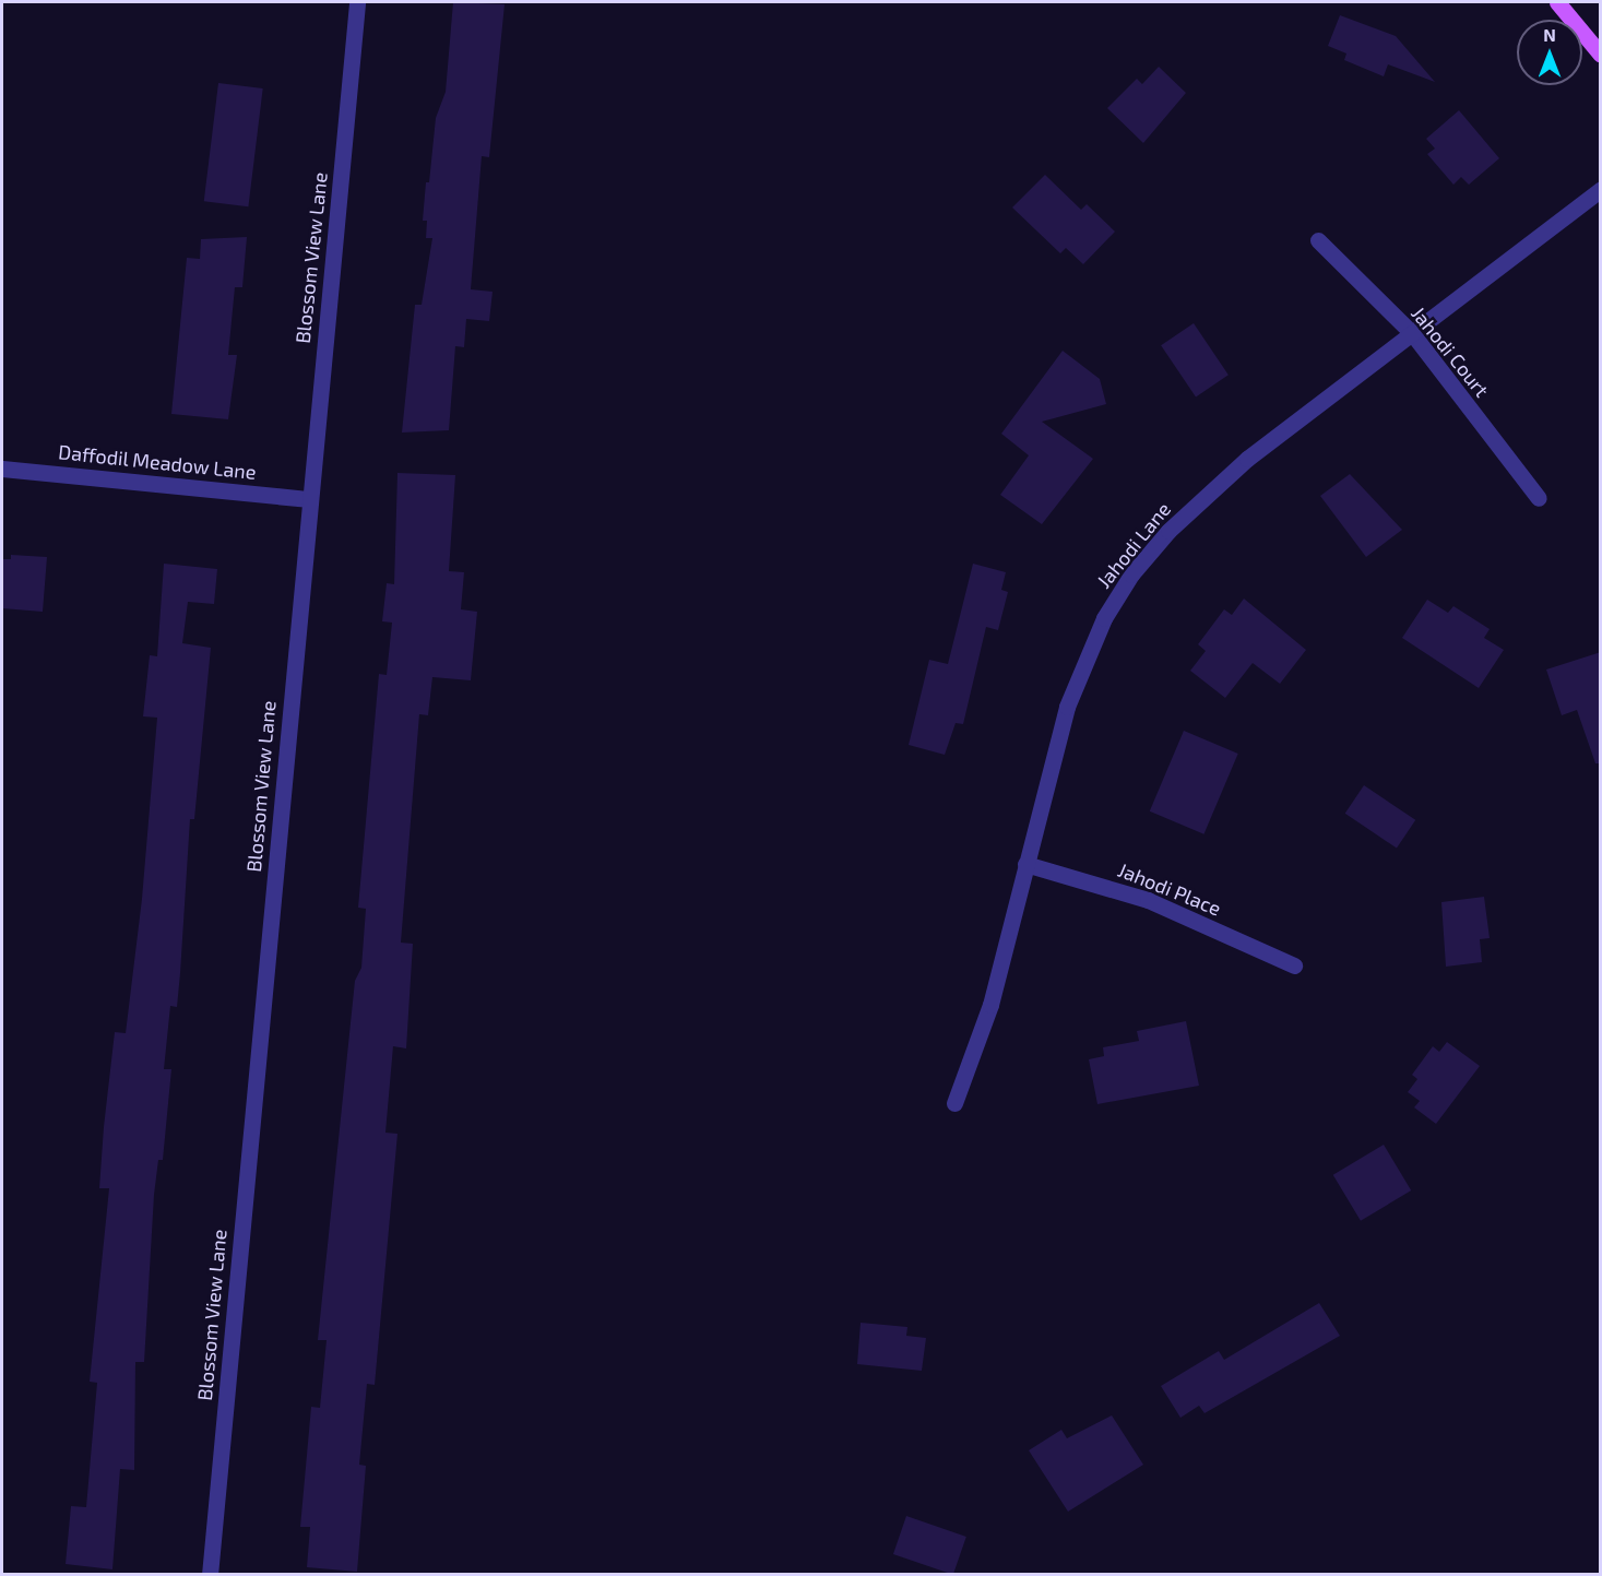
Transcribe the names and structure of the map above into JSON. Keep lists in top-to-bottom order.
{
  "streets": {
    "street": [
      "Blossom View Lane",
      "Jahodi Court",
      "Daffodil Meadow Lane",
      "Jahodi Lane",
      "Jahodi Place"
    ]
  },
  "crossings": [
    ["Blossom View Lane", "Daffodil Meadow Lane"],
    ["Jahodi Court", "Jahodi Lane"],
    ["Jahodi Lane", "Jahodi Place"]
  ],
  "north": "top"
}
